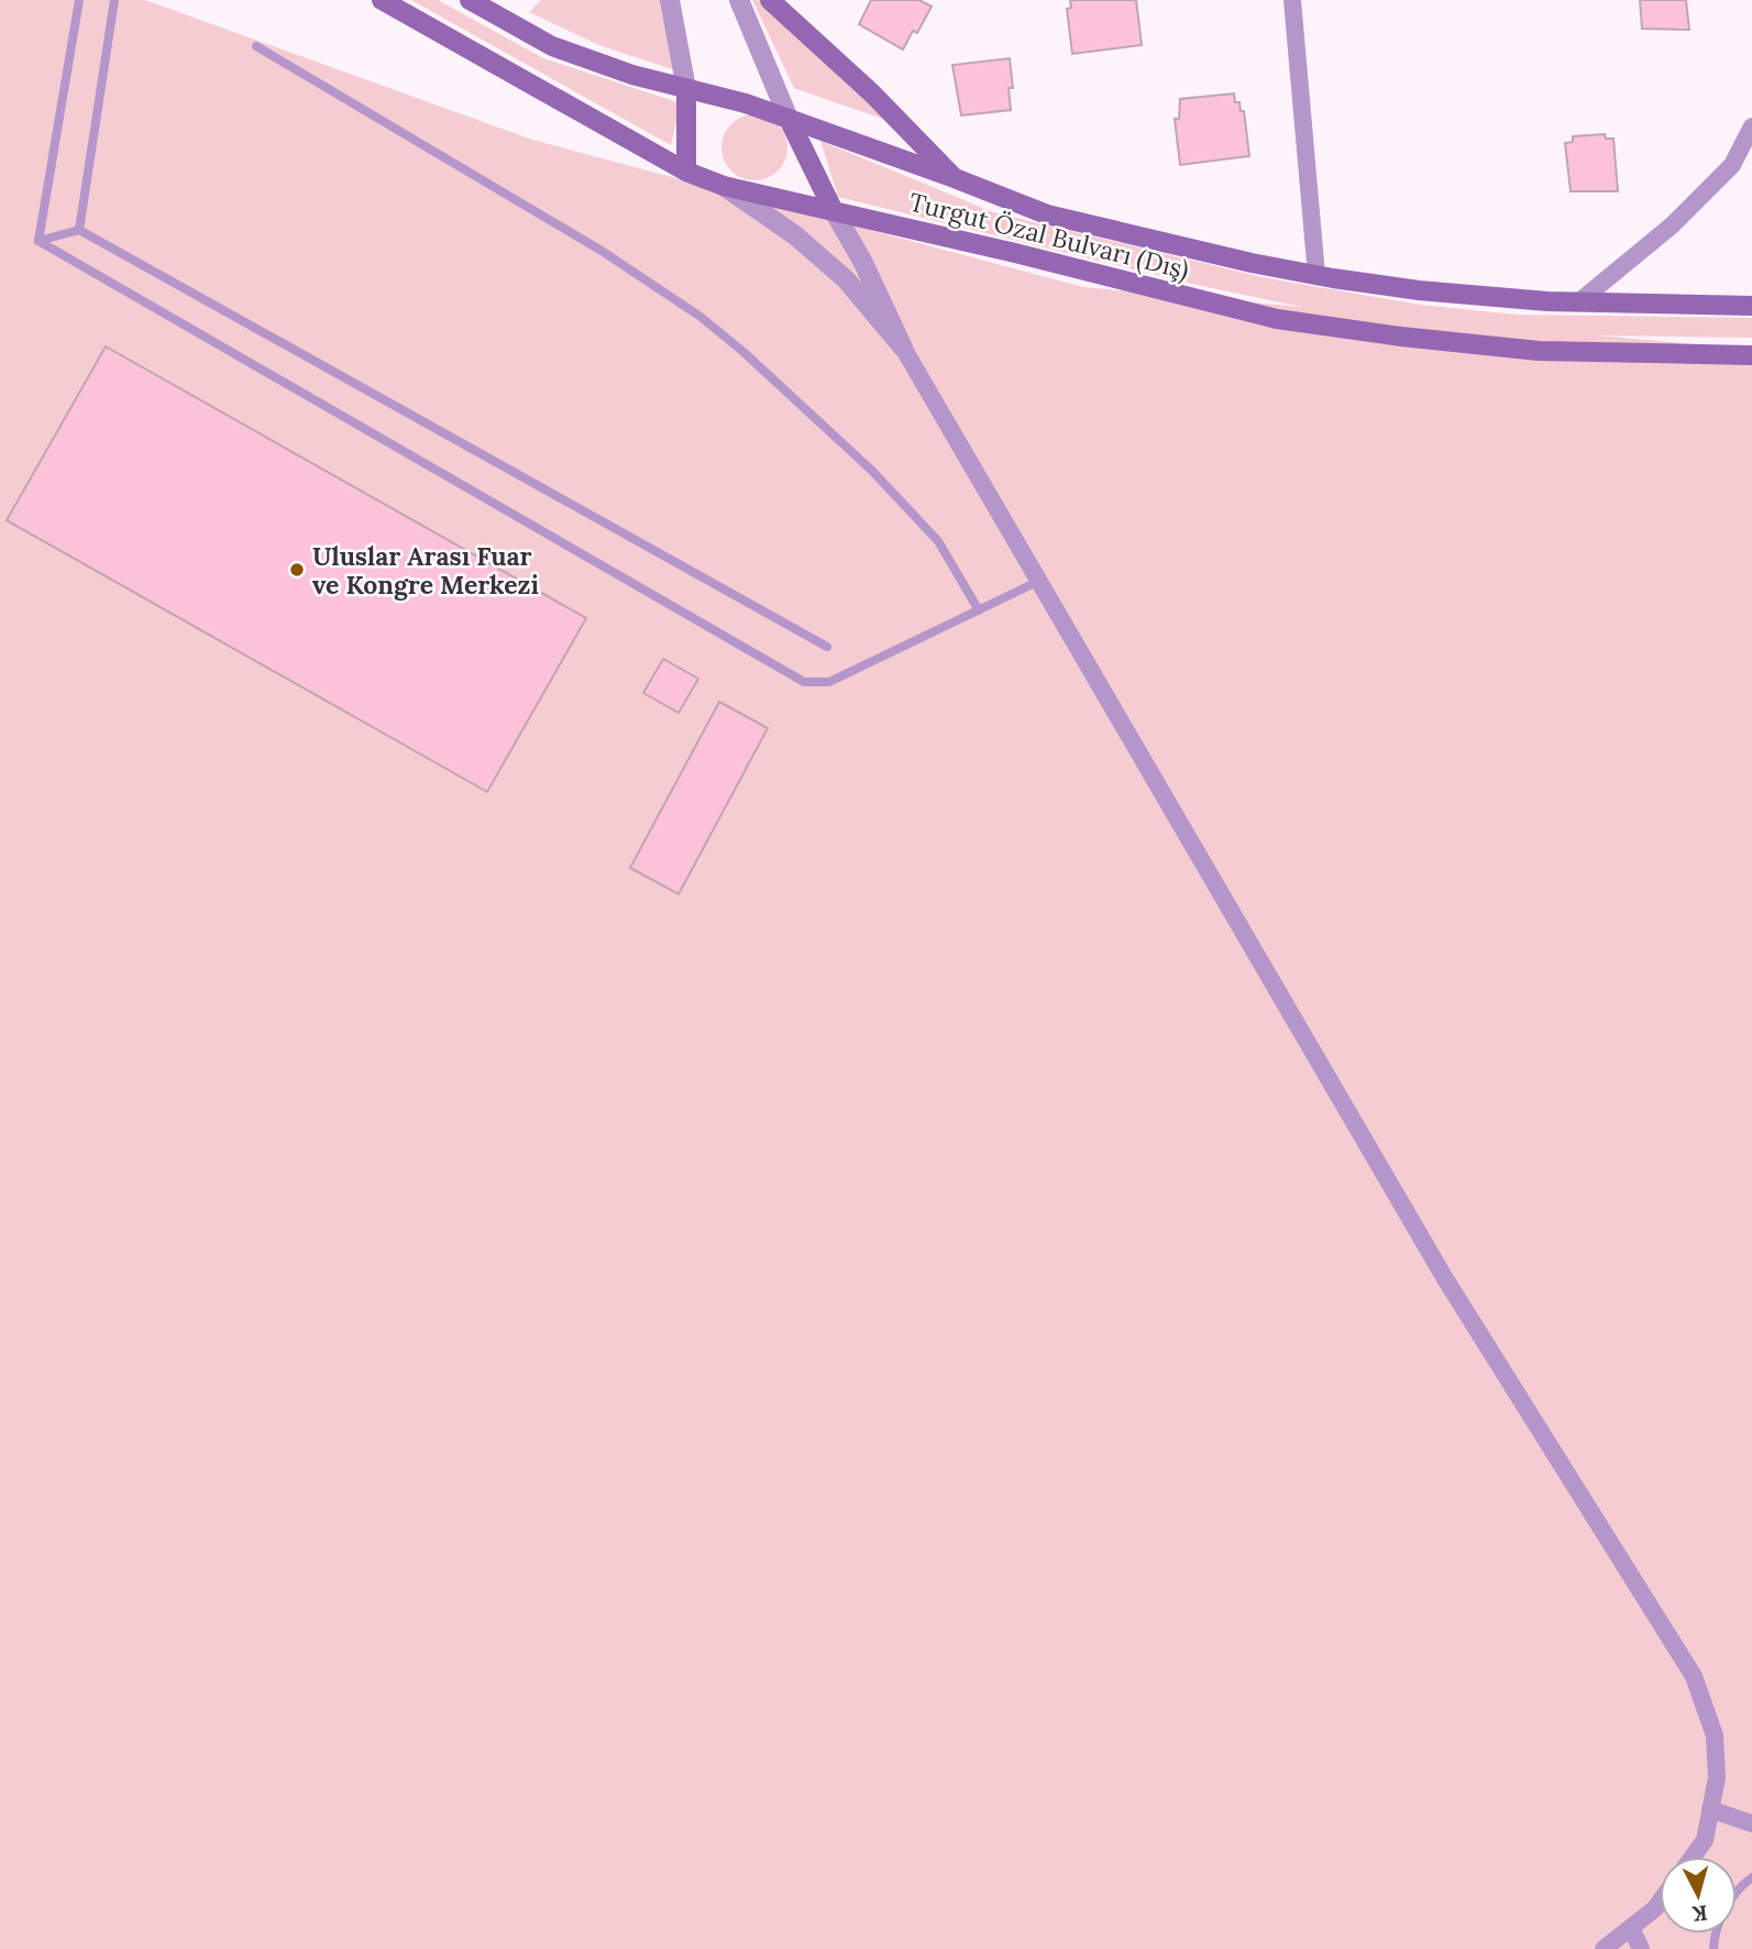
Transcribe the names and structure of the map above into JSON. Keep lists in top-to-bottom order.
{
  "streets": {
    "main road": ["Turgut Özal Bulvarı (Dış)"]
  },
  "places": ["Uluslar Arası Fuar ve Kongre Merkezi"],
  "north": "bottom"
}
